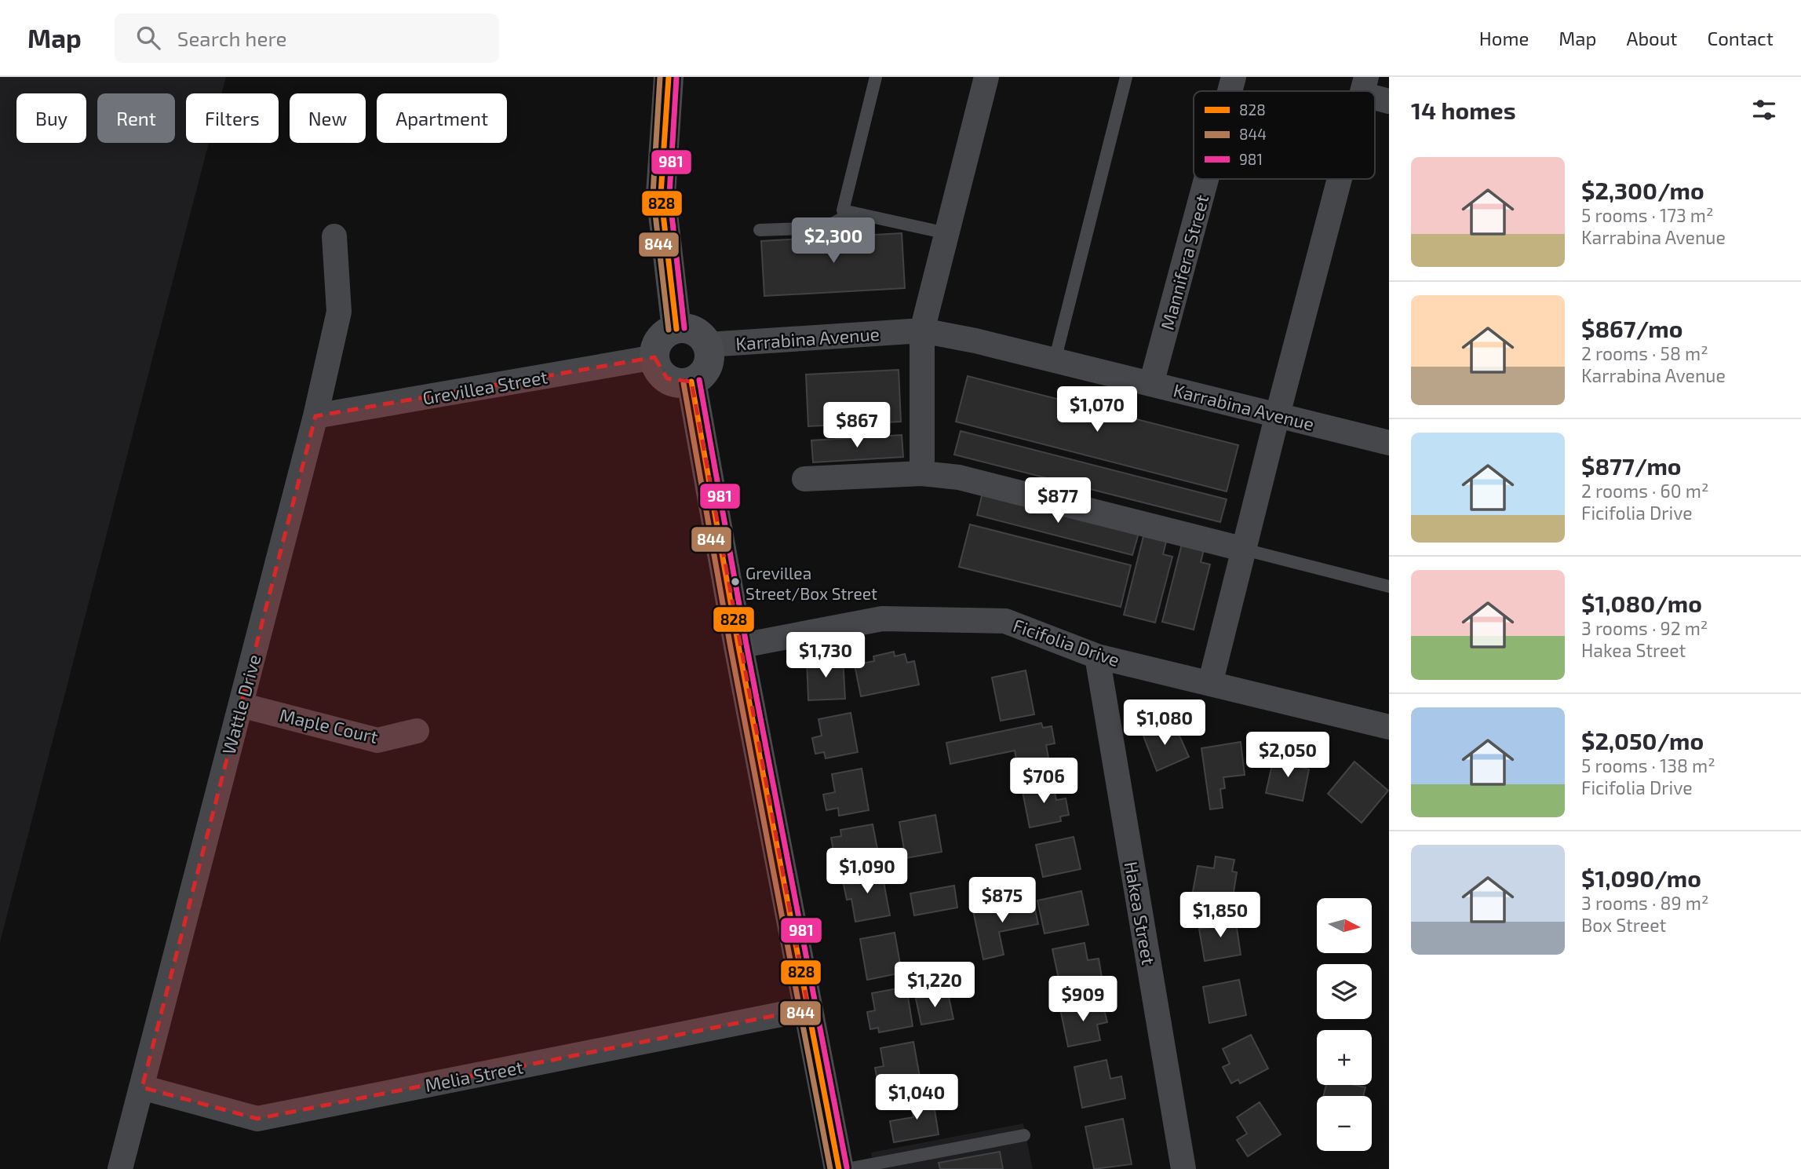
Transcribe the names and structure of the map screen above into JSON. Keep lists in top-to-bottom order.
{
  "streets": {
    "street": [
      "Mannifera Street",
      "Karrabina Avenue",
      "Grevillea Street",
      "Ficifolia Drive",
      "Wattle Drive",
      "Maple Court",
      "Hakea Street",
      "Melia Street"
    ]
  },
  "crossings": [
    ["Mannifera Street", "Karrabina Avenue"],
    ["Karrabina Avenue", "Grevillea Street"],
    ["Grevillea Street", "Wattle Drive"],
    ["Ficifolia Drive", "Hakea Street"],
    ["Wattle Drive", "Maple Court"],
    ["Wattle Drive", "Melia Street"]
  ],
  "places": ["Grevillea Street/Box Street"],
  "lines": ["transit line 828", "transit line 844", "transit line 981"],
  "legend": ["828", "844", "981"],
  "north": "right",
  "page": {
    "header": "Map",
    "search": "Search here",
    "nav": [
      "Home",
      "Map",
      "About",
      "Contact"
    ],
    "heading": "14 homes",
    "chip": [
      "Buy",
      "Rent",
      "Filters",
      "New",
      "Apartment"
    ],
    "list": [
      {
        "name": "$2,300/mo",
        "note": "5 rooms · 173 m² · Karrabina Avenue"
      },
      {
        "name": "$867/mo",
        "note": "2 rooms · 58 m² · Karrabina Avenue"
      },
      {
        "name": "$877/mo",
        "note": "2 rooms · 60 m² · Ficifolia Drive"
      },
      {
        "name": "$1,080/mo",
        "note": "3 rooms · 92 m² · Hakea Street"
      },
      {
        "name": "$2,050/mo",
        "note": "5 rooms · 138 m² · Ficifolia Drive"
      },
      {
        "name": "$1,090/mo",
        "note": "3 rooms · 89 m² · Box Street"
      }
    ],
    "price": [
      "$2,300",
      "$1,070",
      "$867",
      "$877",
      "$1,730",
      "$1,080",
      "$2,050",
      "$706",
      "$1,090",
      "$875",
      "$1,850",
      "$1,220",
      "$909",
      "$1,040"
    ],
    "map_buttons": ["+", "−"]
  }
}
